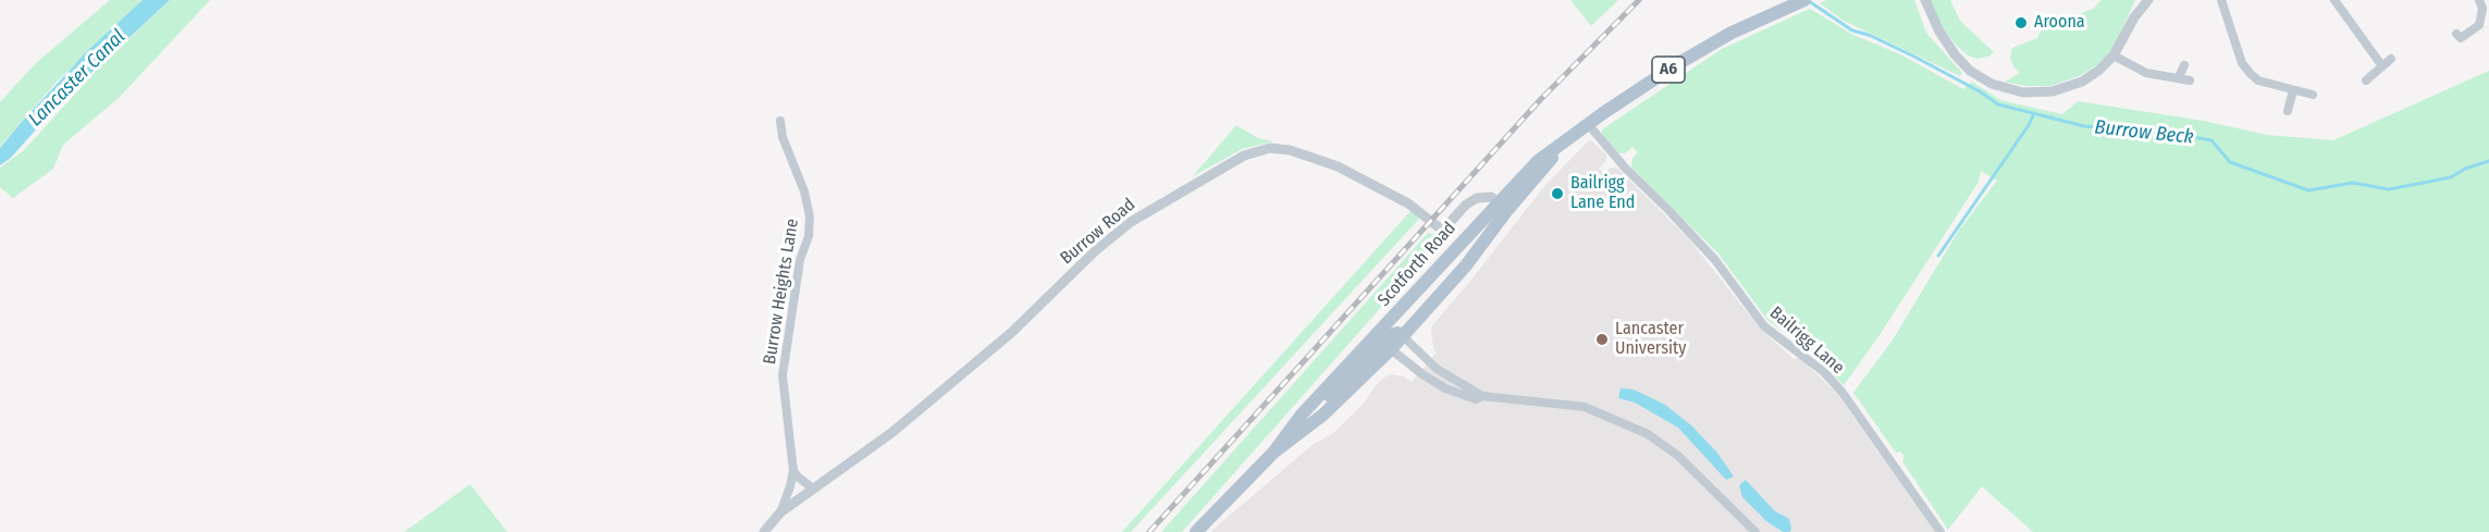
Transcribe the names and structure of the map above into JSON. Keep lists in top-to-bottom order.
{
  "streets": {
    "main road": ["A6", "Scotforth Road"],
    "street": ["Burrow Road", "Burrow Heights Lane", "Bailrigg Lane"]
  },
  "crossings": [
    ["Burrow Road", "Scotforth Road"],
    ["Burrow Road", "Burrow Heights Lane"],
    ["Scotforth Road", "Bailrigg Lane"]
  ],
  "water": ["Lancaster Canal", "Burrow Beck"],
  "places": ["Aroona", "Bailrigg Lane End", "Lancaster University"]
}
